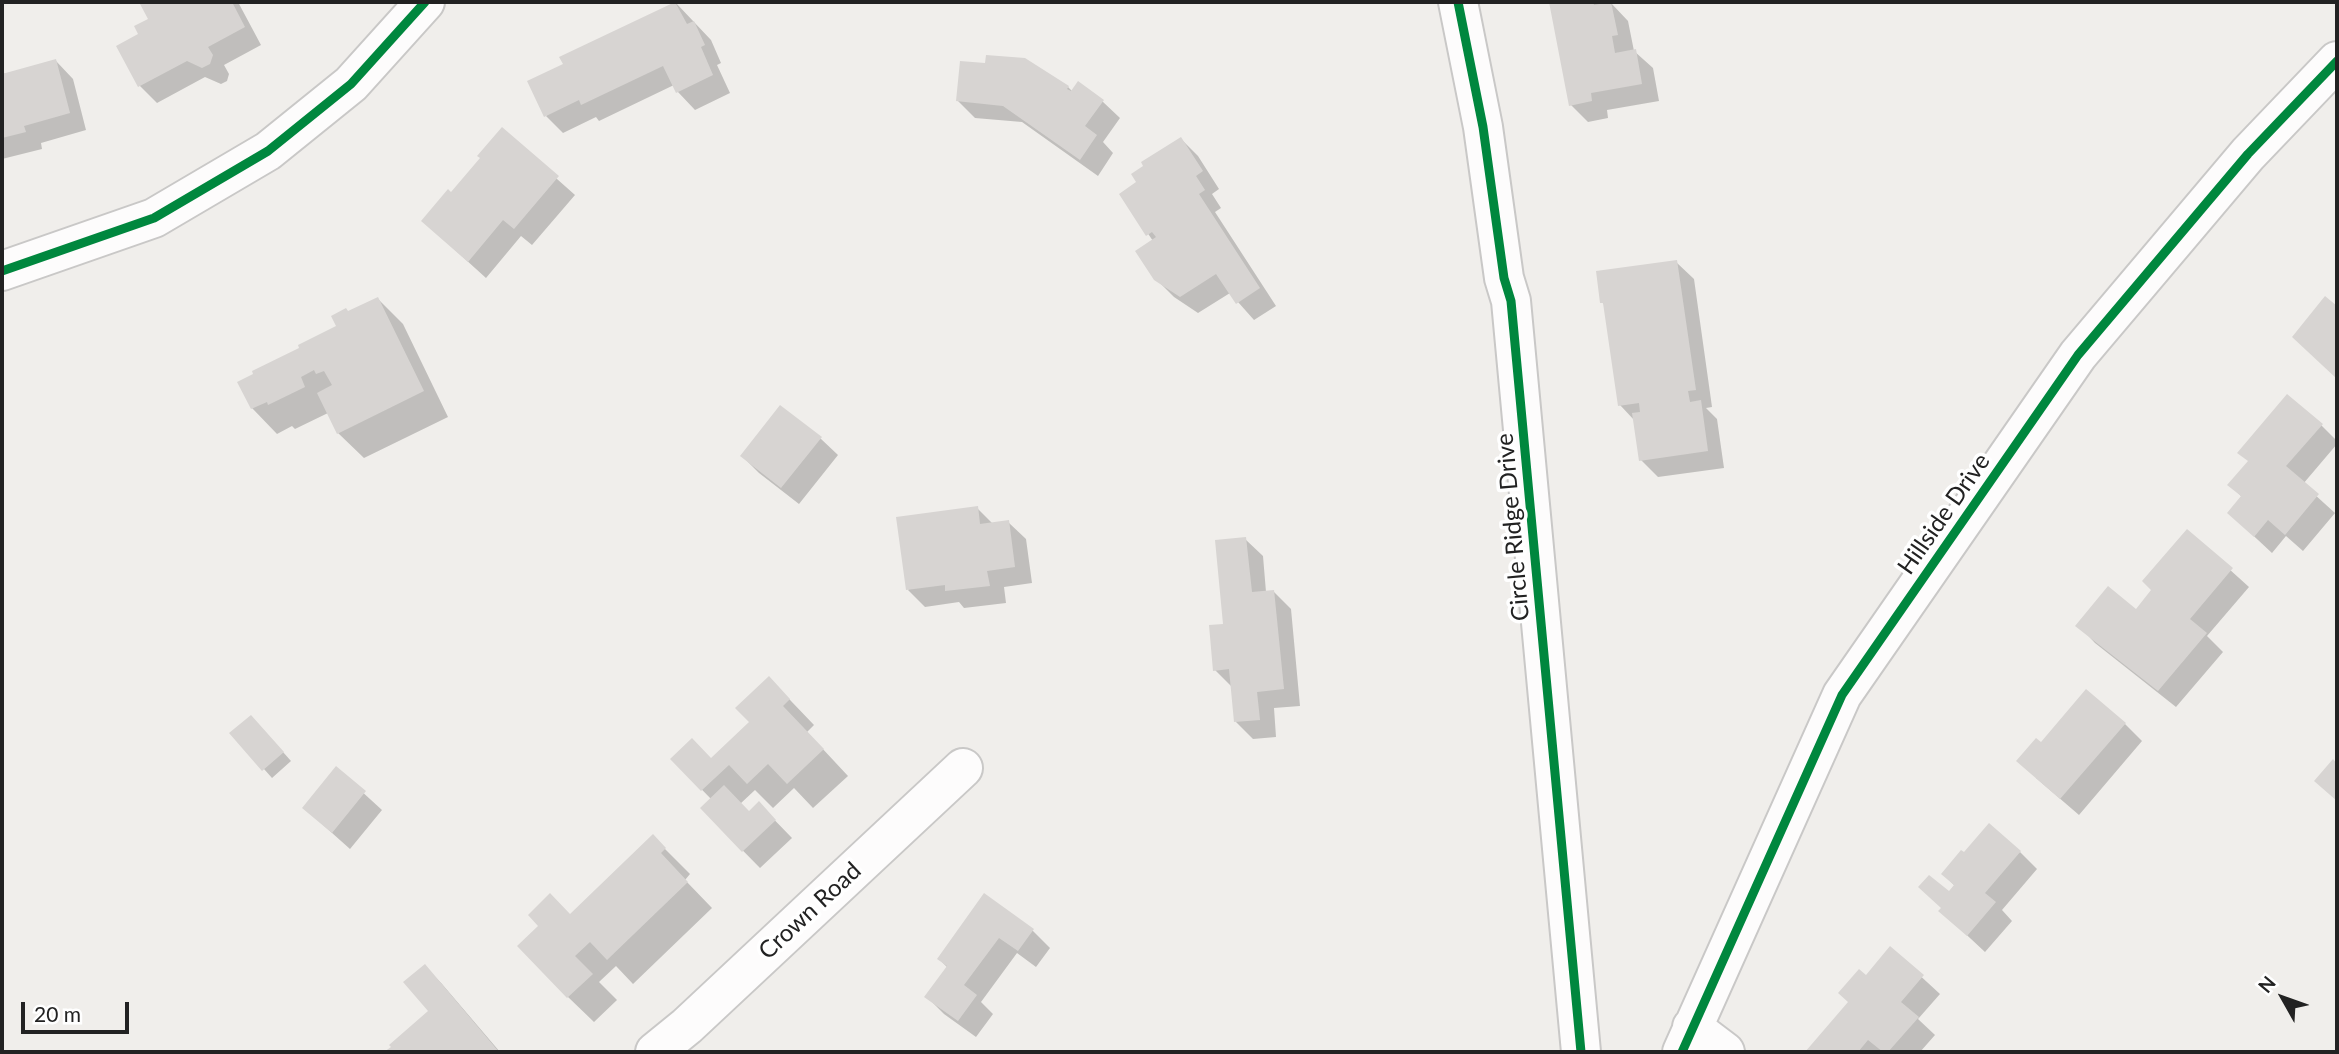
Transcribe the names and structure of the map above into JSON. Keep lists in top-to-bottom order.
{
  "streets": {
    "street": ["Hillside Drive", "Circle Ridge Drive", "Crown Road"]
  },
  "scale_bar": "20 m",
  "north": "top left"
}
